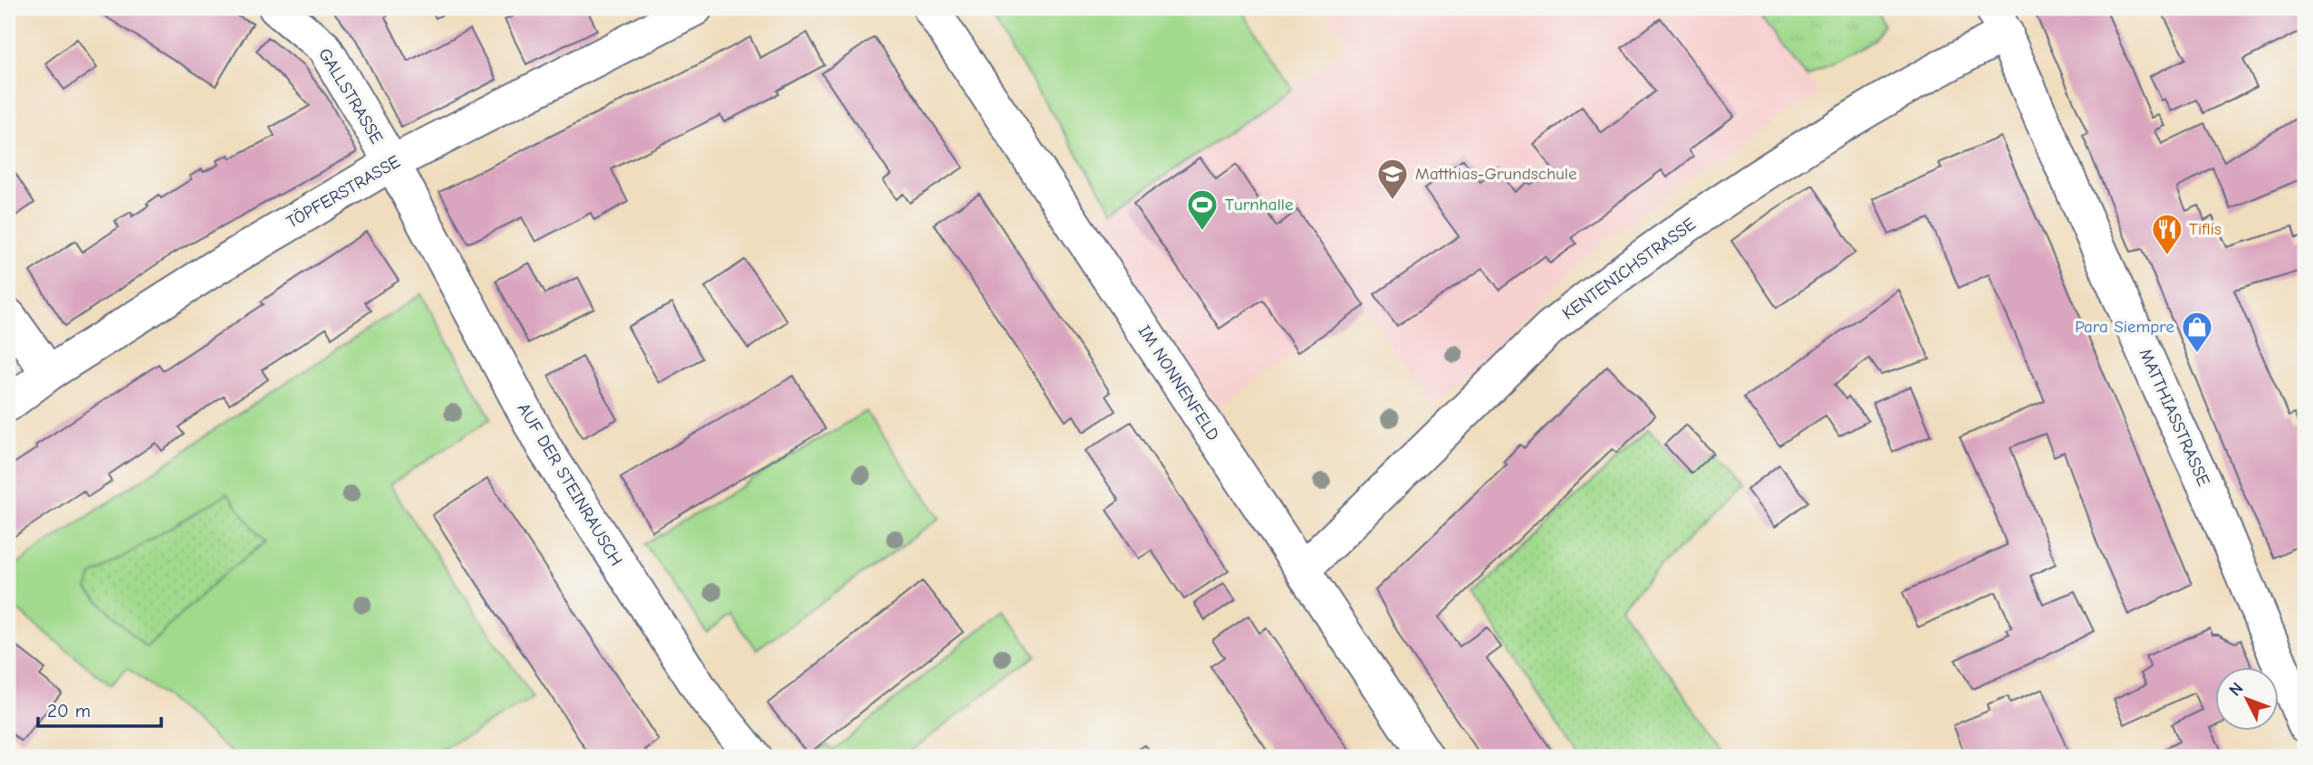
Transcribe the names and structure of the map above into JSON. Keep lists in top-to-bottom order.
{
  "streets": {
    "street": [
      "GALLSTRASSE",
      "TÖPFERSTRASSE",
      "KENTENICHSTRASSE",
      "IM NONNENFELD",
      "MATTHIASSTRASSE",
      "AUF DER STEINRAUSCH"
    ]
  },
  "crossings": [
    ["GALLSTRASSE", "TÖPFERSTRASSE"],
    ["GALLSTRASSE", "AUF DER STEINRAUSCH"],
    ["TÖPFERSTRASSE", "AUF DER STEINRAUSCH"],
    ["KENTENICHSTRASSE", "IM NONNENFELD"],
    ["KENTENICHSTRASSE", "MATTHIASSTRASSE"]
  ],
  "places": {
    "school or university": ["Matthias-Grundschule"],
    "sports": ["Turnhalle"],
    "restaurant": ["Tiflis"],
    "shop": ["Para Siempre"]
  },
  "scale_bar": "20 m",
  "north": "top left"
}
